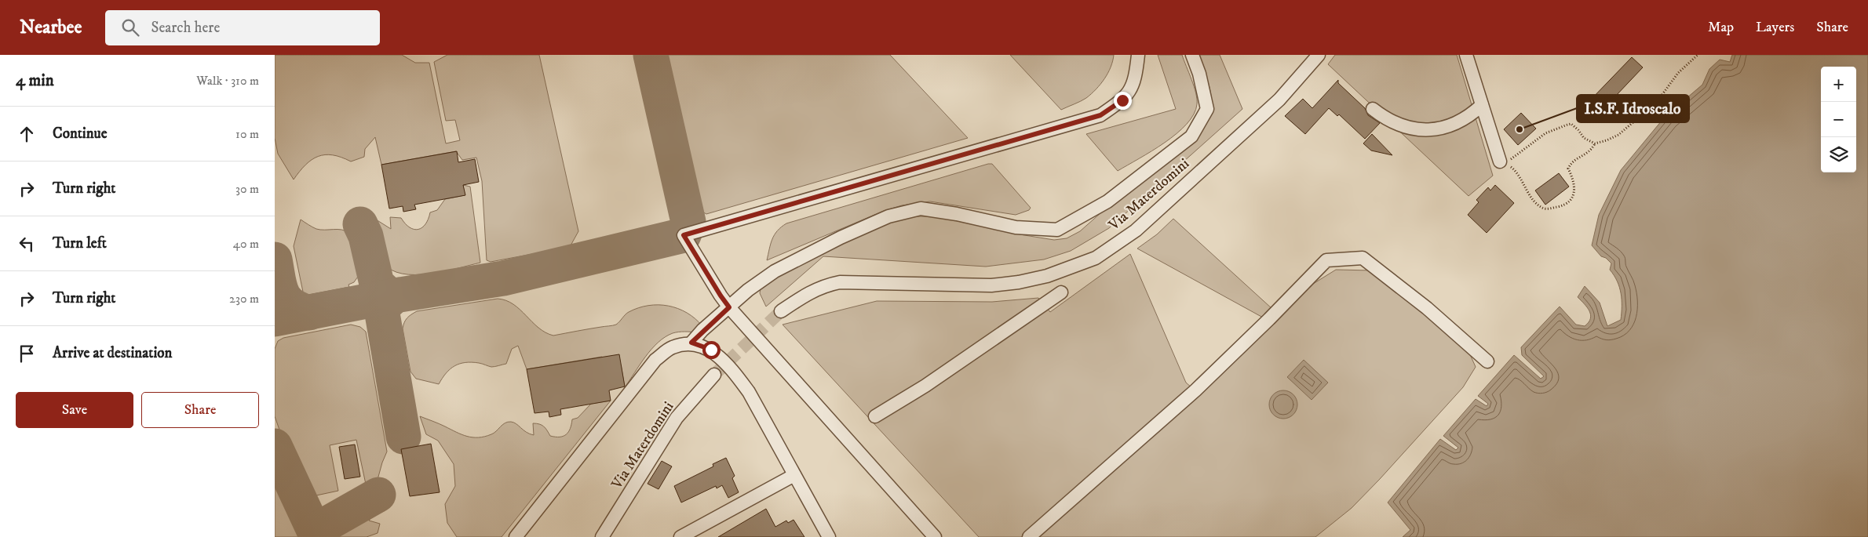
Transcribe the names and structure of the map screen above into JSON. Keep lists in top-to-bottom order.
{
  "streets": {
    "street": ["Via Materdomini"]
  },
  "places": ["I.S.F. Idroscalo"],
  "page": {
    "header": "Nearbee",
    "search": "Search here",
    "nav": ["Map", "Layers", "Share"],
    "heading": ["4 min", "Walk · 310 m"],
    "map_buttons": ["+", "−"],
    "list": [
      ["Continue", "10 m"],
      ["Turn right", "30 m"],
      ["Turn left", "40 m"],
      ["Turn right", "230 m"],
      "Arrive at destination"
    ],
    "buttons": ["Save", "Share"]
  }
}
